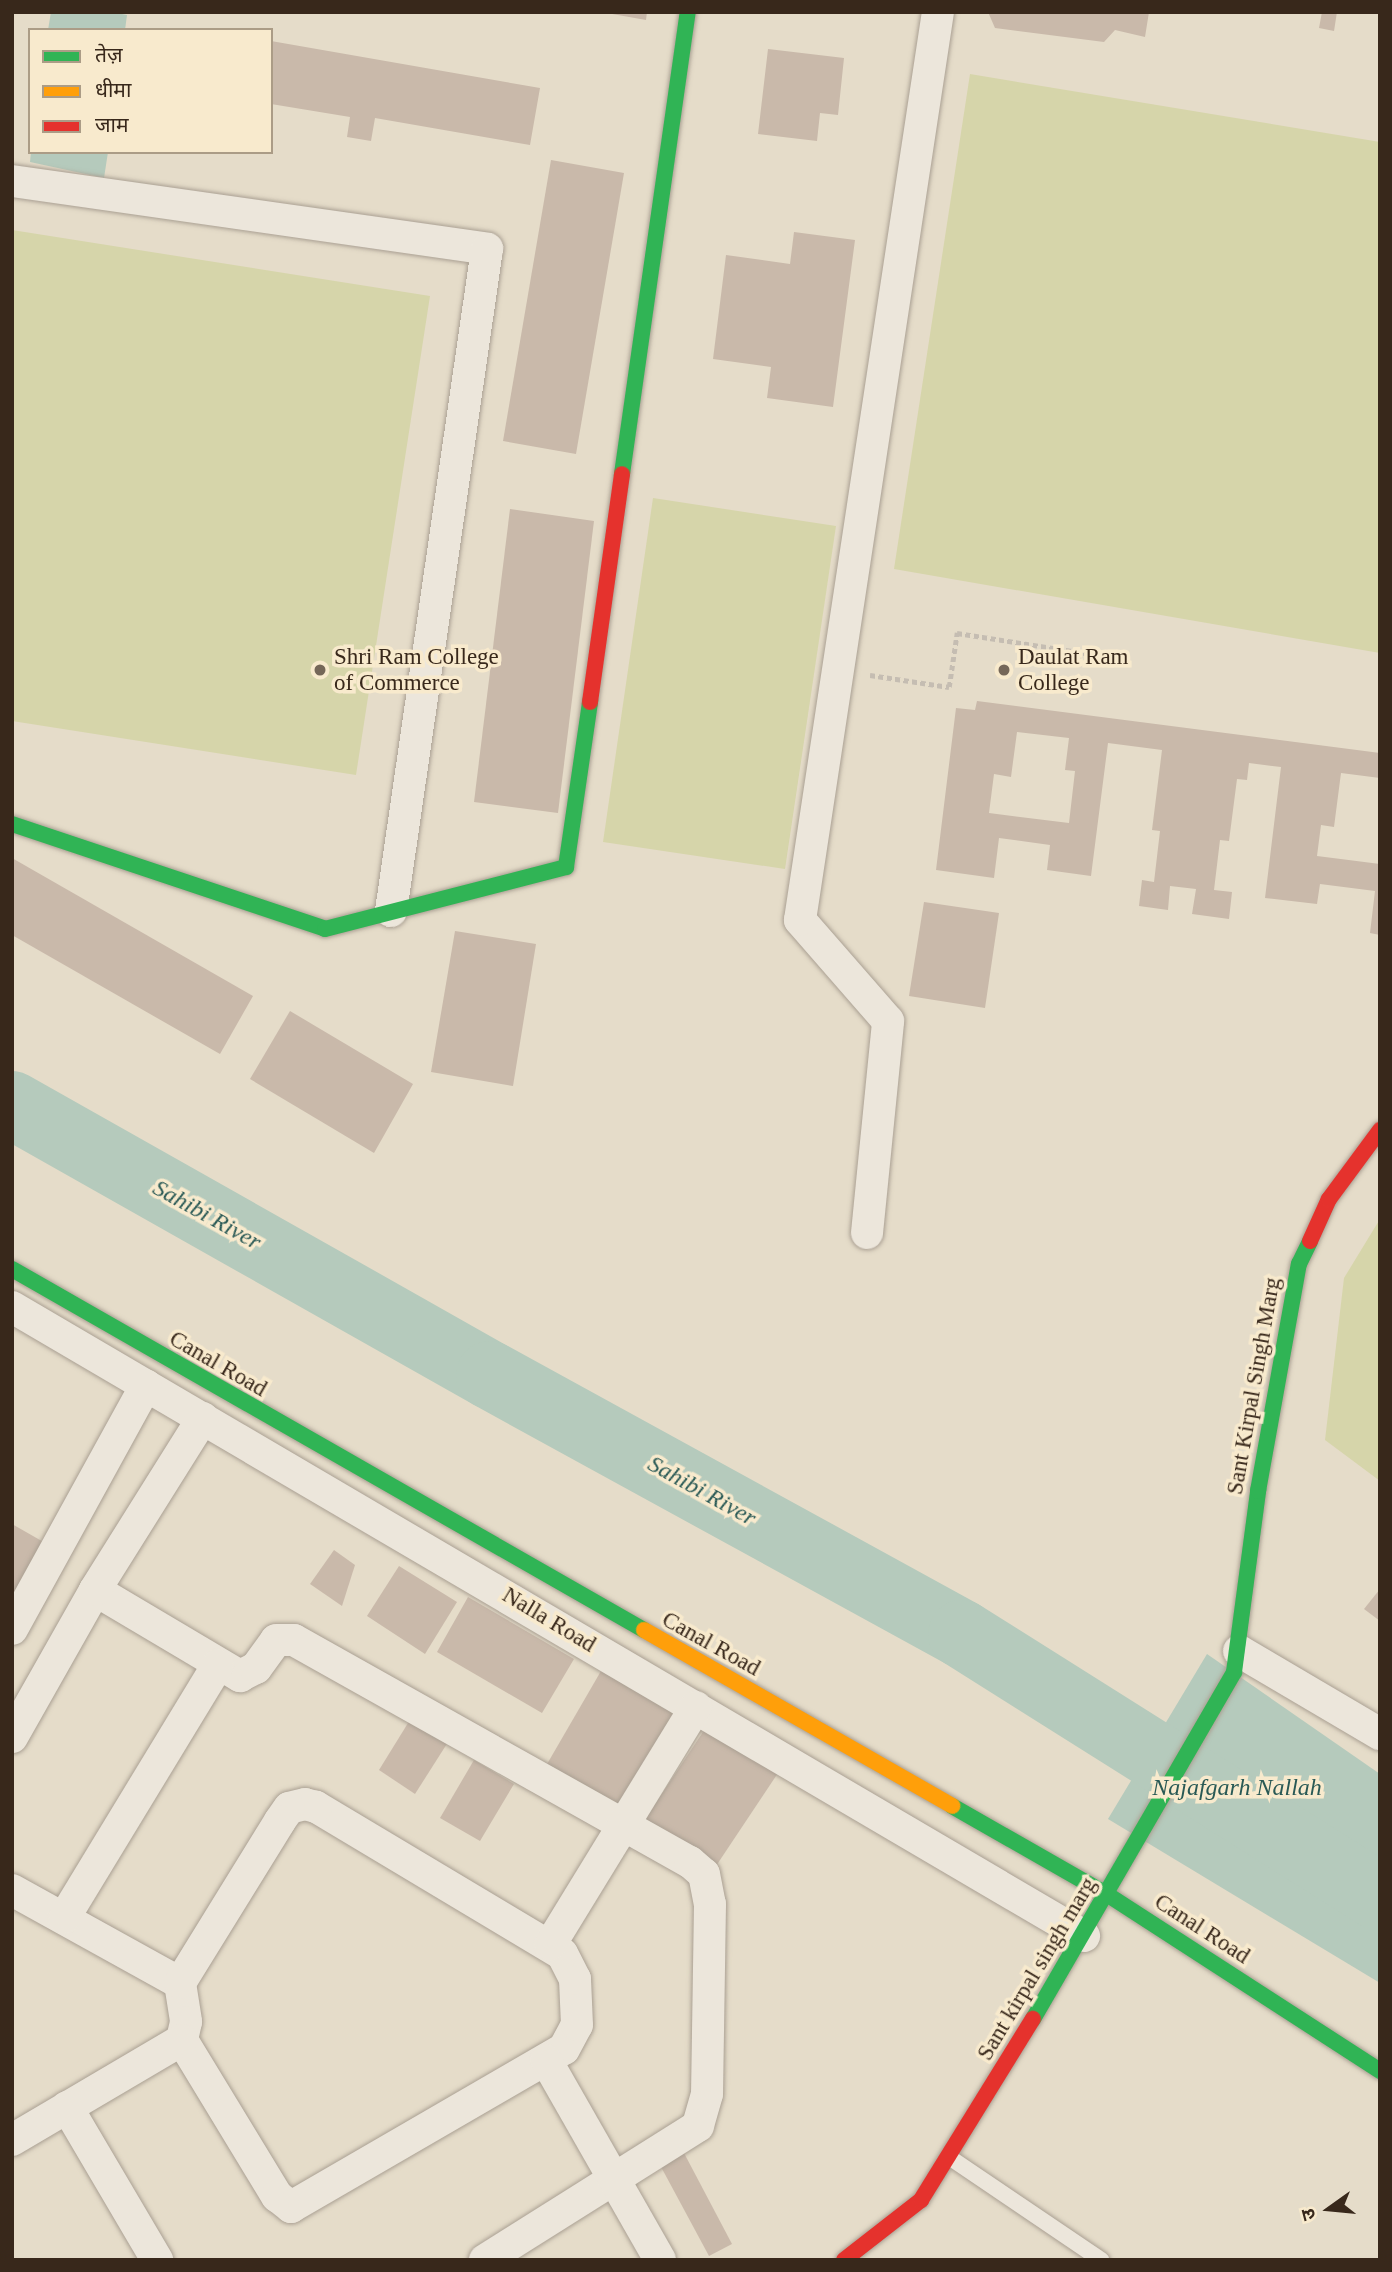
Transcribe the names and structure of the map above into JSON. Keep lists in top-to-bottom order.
{
  "streets": {
    "street": [
      "Canal Road",
      "Sant Kirpal Singh Marg",
      "Nalla Road",
      "Sant kirpal singh marg"
    ]
  },
  "crossings": [
    ["Canal Road", "Sant kirpal singh marg"],
    ["Sant Kirpal Singh Marg", "Sant kirpal singh marg"],
    ["Nalla Road", "Sant kirpal singh marg"]
  ],
  "water": ["Sahibi River", "Najafgarh Nallah"],
  "places": ["Shri Ram College of Commerce", "Daulat Ram College"],
  "legend": ["तेज़", "धीमा", "जाम"],
  "north": "left"
}
